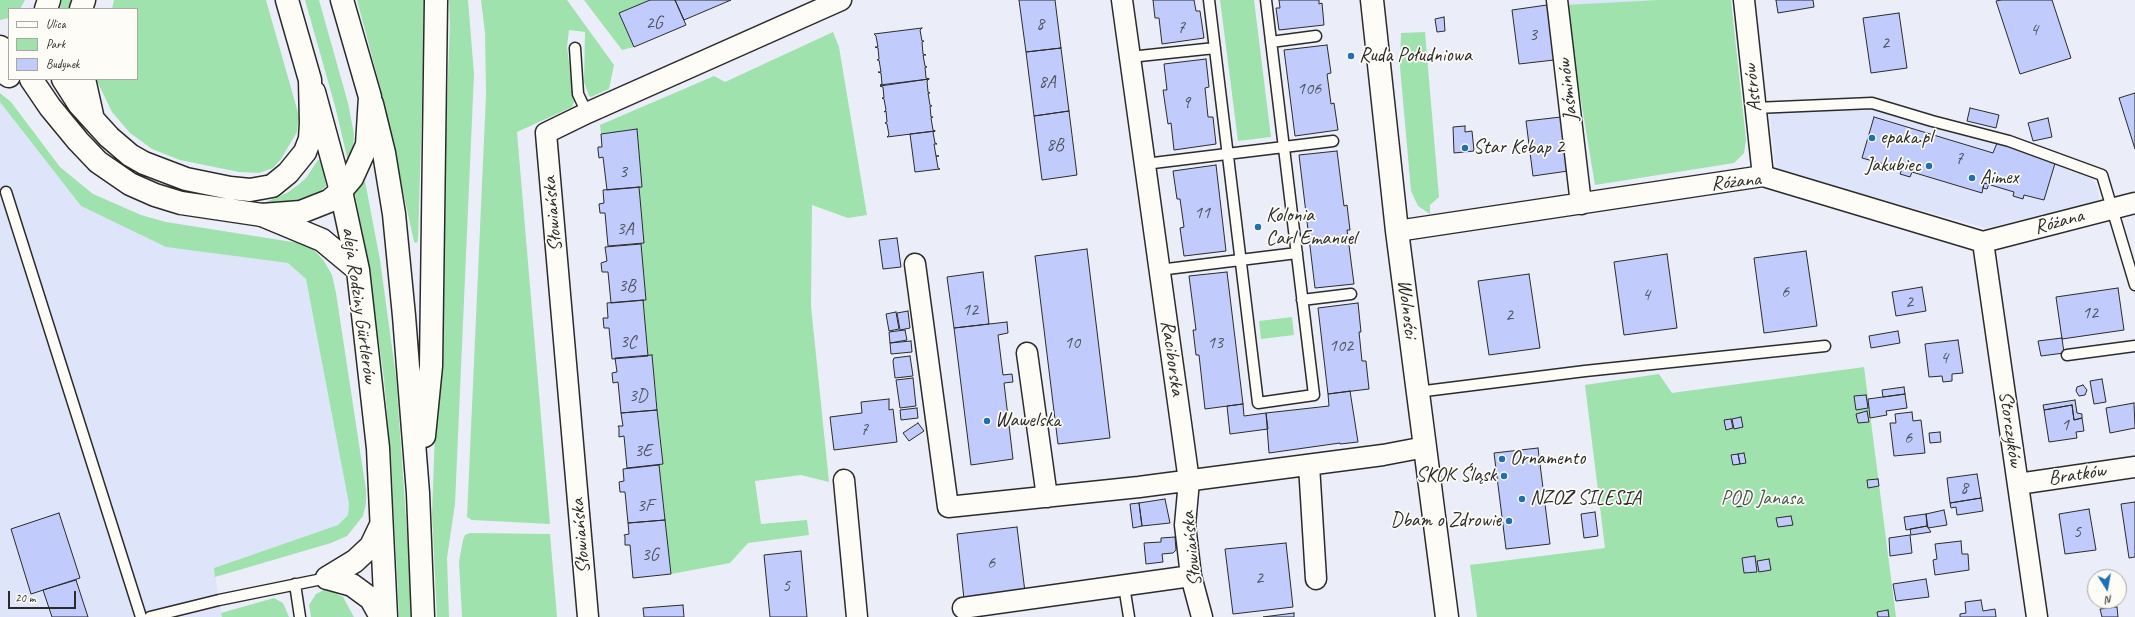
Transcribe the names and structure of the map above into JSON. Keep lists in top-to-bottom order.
{
  "streets": {
    "street": [
      "Astrów",
      "Jaśminów",
      "Różana",
      "Słowiańska",
      "aleja Rodziny Gürtlerów",
      "Wolności",
      "Raciborska",
      "Storczyków",
      "Bratków"
    ]
  },
  "crossings": [
    ["Astrów", "Różana"],
    ["Jaśminów", "Różana"],
    ["Różana", "Wolności"],
    ["Różana", "Storczyków"],
    ["Słowiańska", "Raciborska"],
    ["Storczyków", "Bratków"]
  ],
  "parks": ["POD Janasa"],
  "places": [
    "Ruda Południowa",
    "epaka.pl",
    "Star Kebap 2",
    "Jakubiec",
    "Aimex",
    "Kolonia Carl Emanuel",
    "Wawelska",
    "Ornamento",
    "SKOK Śląsk",
    "NZOZ SILESIA",
    "Dbam o Zdrowie"
  ],
  "house_numbers": [
    "2G",
    "8",
    "7",
    "4",
    "3",
    "2",
    "8A",
    "106",
    "9",
    "8B",
    "7",
    "3",
    "11",
    "3A",
    "3B",
    "6",
    "4",
    "2",
    "12",
    "12",
    "2",
    "3C",
    "10",
    "13",
    "102",
    "4",
    "3D",
    "1",
    "7",
    "6",
    "3E",
    "8",
    "3F",
    "5",
    "3G",
    "6",
    "2",
    "5"
  ],
  "legend": ["Ulica", "Park", "Budynek"],
  "scale_bar": "20 m",
  "north": "bottom"
}
